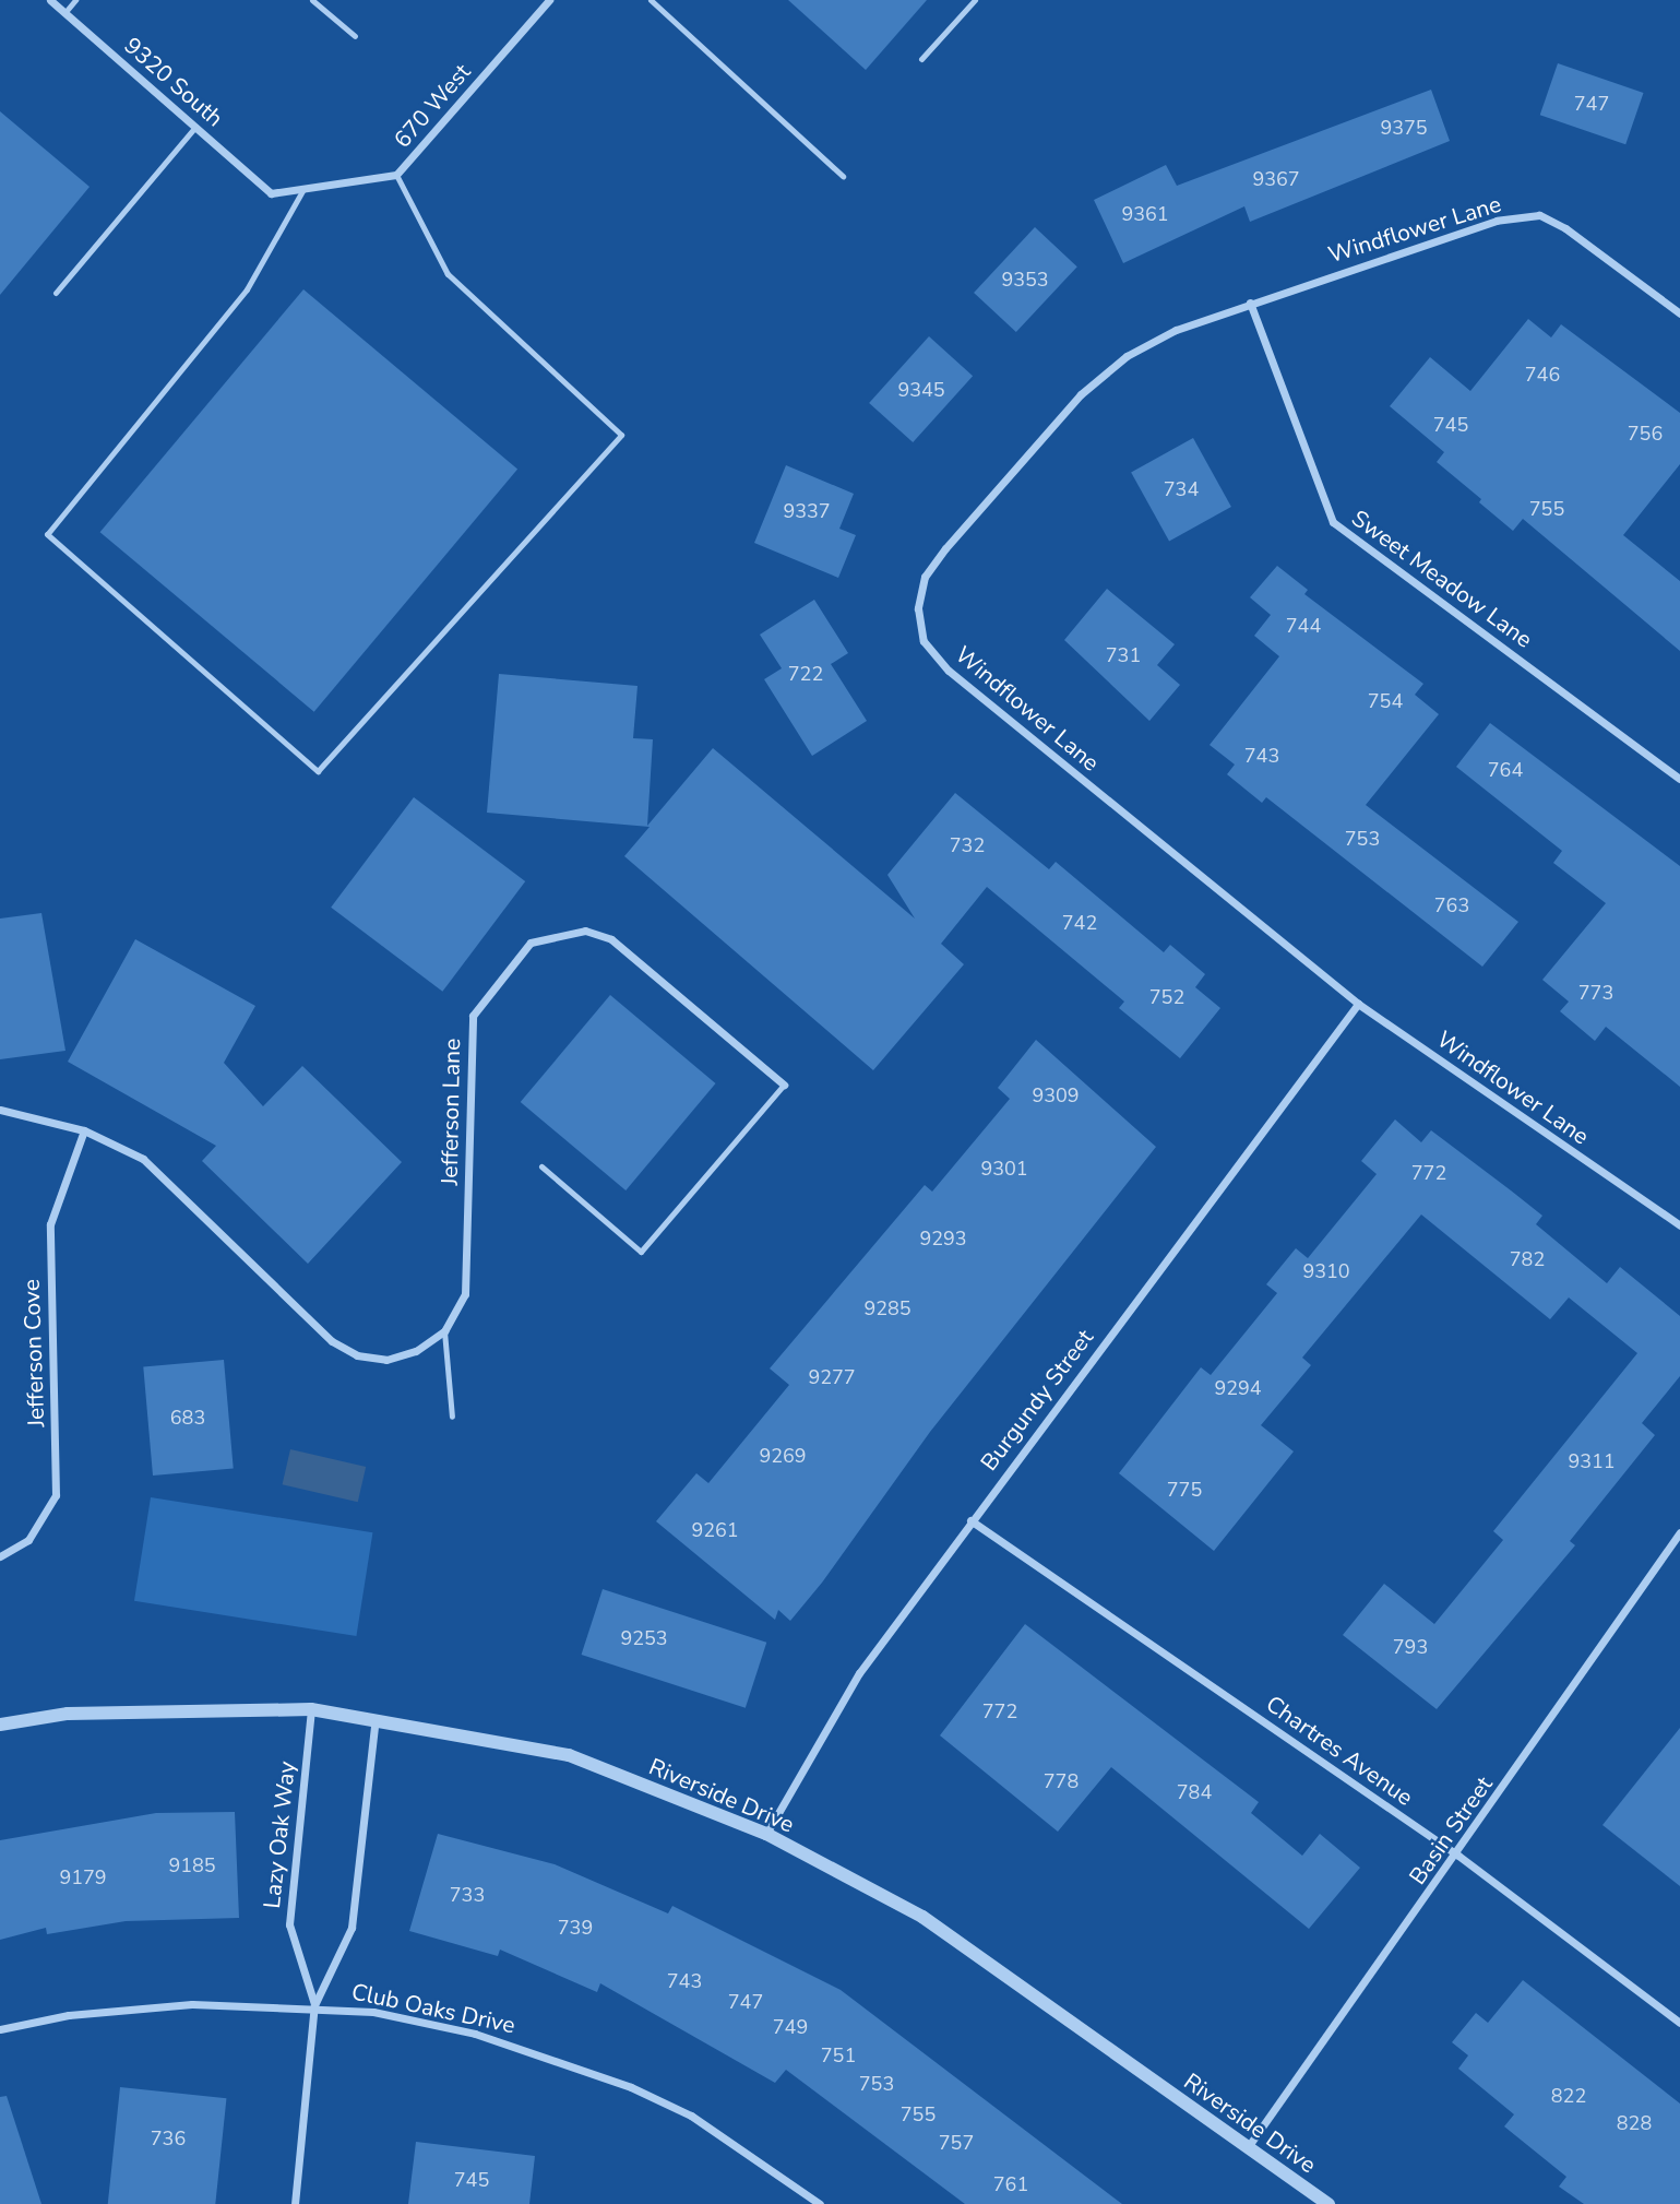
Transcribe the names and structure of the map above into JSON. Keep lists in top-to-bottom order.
{
  "streets": {
    "street": [
      "9320 South",
      "670 West",
      "Windflower Lane",
      "Sweet Meadow Lane",
      "Jefferson Lane",
      "Jefferson Cove",
      "Burgundy Street",
      "Chartres Avenue",
      "Riverside Drive",
      "Basin Street",
      "Lazy Oak Way",
      "Club Oaks Drive"
    ]
  },
  "crossings": [
    ["9320 South", "670 West"],
    ["Windflower Lane", "Sweet Meadow Lane"],
    ["Windflower Lane", "Burgundy Street"],
    ["Burgundy Street", "Chartres Avenue"],
    ["Burgundy Street", "Riverside Drive"],
    ["Chartres Avenue", "Basin Street"],
    ["Riverside Drive", "Basin Street"],
    ["Riverside Drive", "Lazy Oak Way"],
    ["Lazy Oak Way", "Club Oaks Drive"]
  ],
  "house_numbers": [
    "747",
    "9375",
    "9367",
    "9361",
    "9353",
    "746",
    "9345",
    "745",
    "756",
    "734",
    "755",
    "9337",
    "744",
    "731",
    "722",
    "754",
    "743",
    "764",
    "753",
    "732",
    "763",
    "742",
    "773",
    "752",
    "9309",
    "9301",
    "772",
    "9293",
    "782",
    "9310",
    "9285",
    "9277",
    "9294",
    "683",
    "9269",
    "9311",
    "775",
    "9261",
    "9253",
    "793",
    "772",
    "778",
    "784",
    "9185",
    "9179",
    "733",
    "739",
    "743",
    "747",
    "749",
    "751",
    "753",
    "822",
    "755",
    "828",
    "736",
    "757",
    "745",
    "761"
  ]
}
